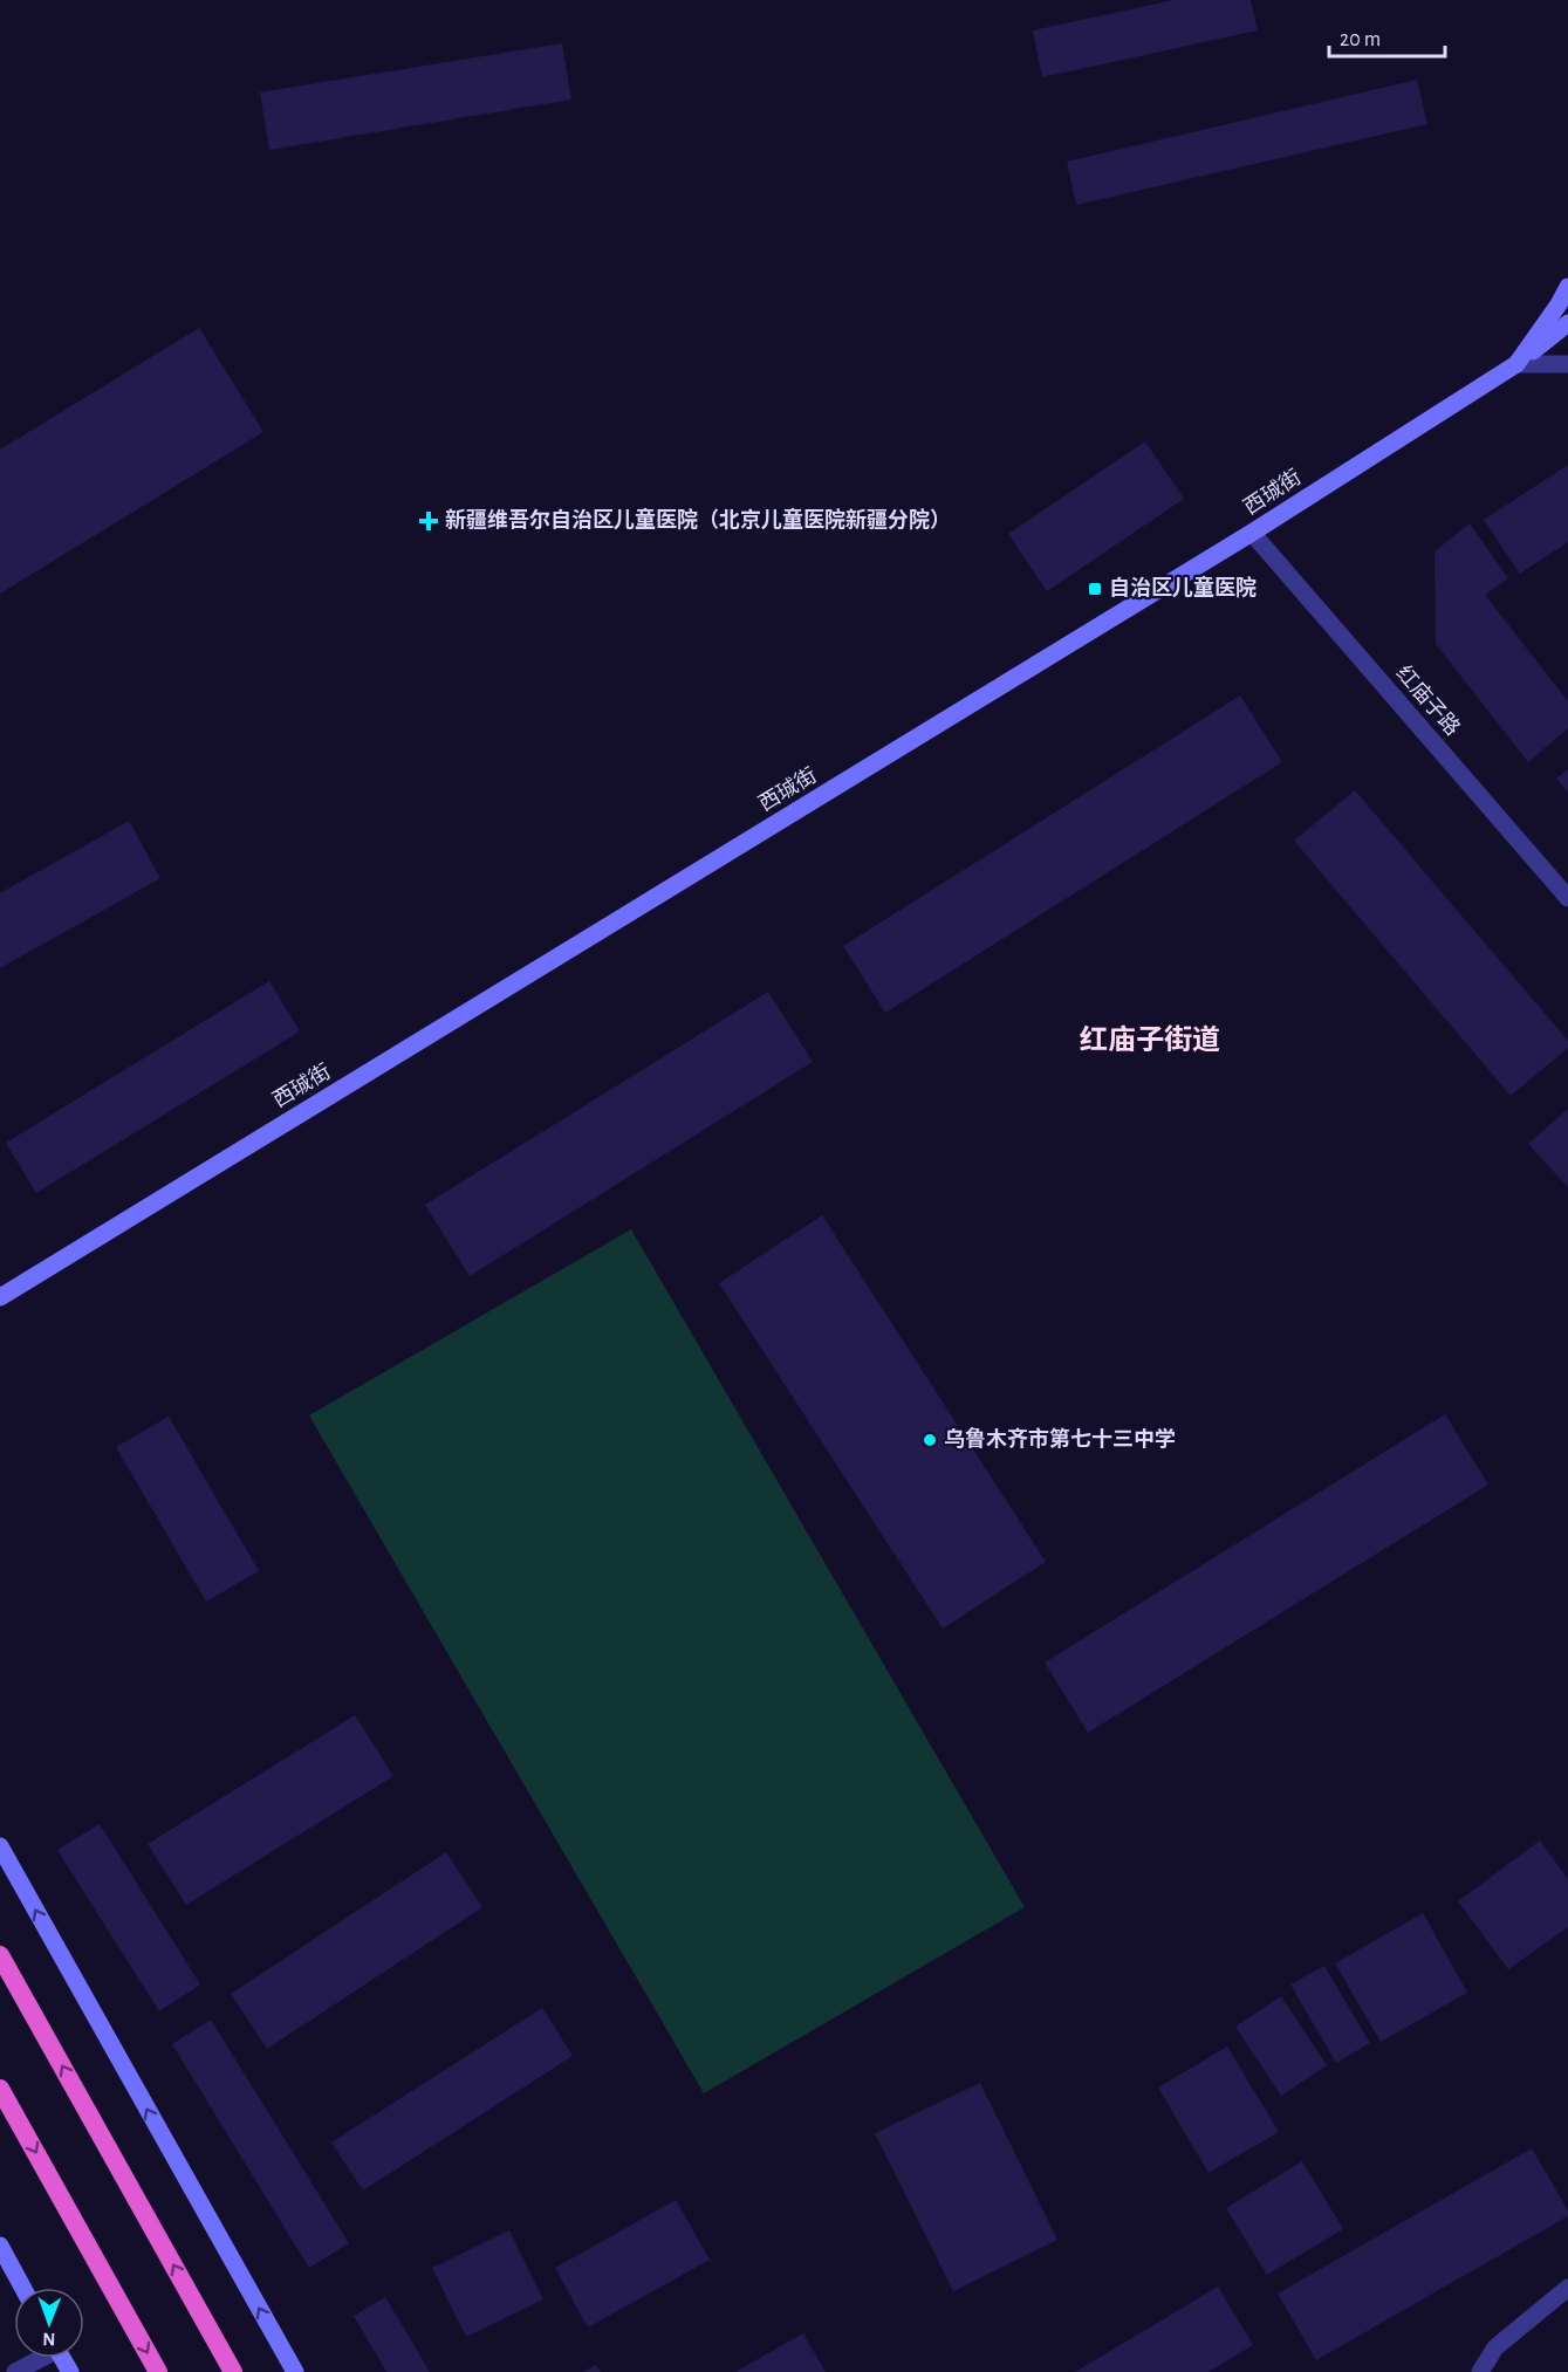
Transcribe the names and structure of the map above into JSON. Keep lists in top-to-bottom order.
{
  "streets": {
    "main road": ["西珹街"],
    "street": ["红庙子路"]
  },
  "crossings": [
    ["西珹街", "红庙子路"]
  ],
  "districts": ["红庙子街道"],
  "places": {
    "health": ["新疆维吾尔自治区儿童医院（北京儿童医院新疆分院）"],
    "transit": ["自治区儿童医院"],
    "other": ["乌鲁木齐市第七十三中学"]
  },
  "scale_bar": "20 m",
  "north": "bottom"
}
